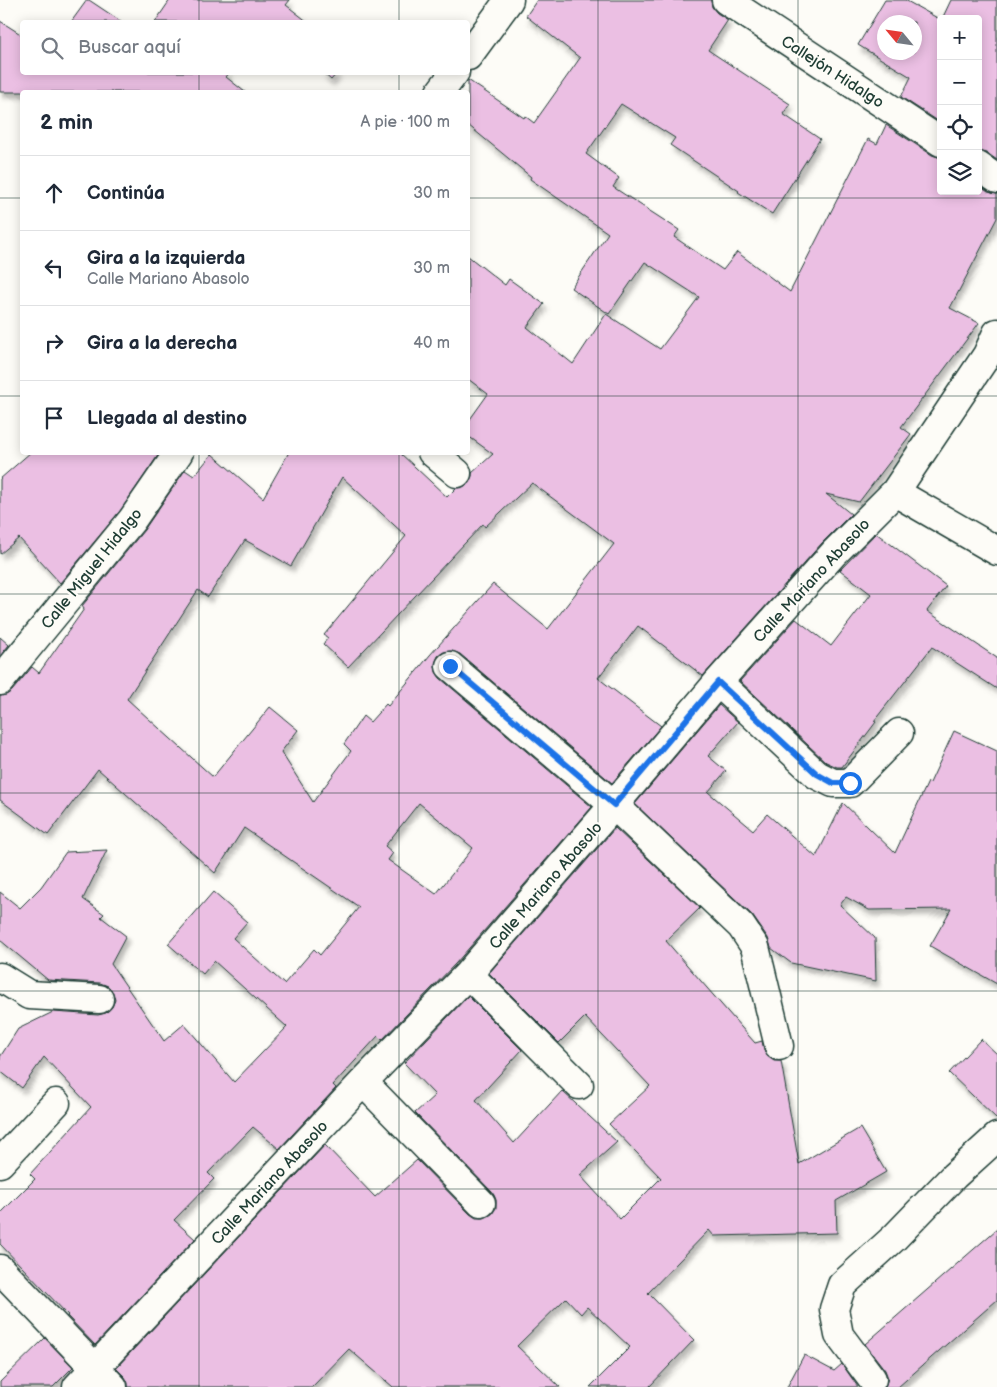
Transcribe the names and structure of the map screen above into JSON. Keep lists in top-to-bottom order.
{
  "streets": {
    "street": ["Callejón Hidalgo", "Calle Miguel Hidalgo", "Calle Mariano Abasolo"]
  },
  "north": "top left",
  "page": {
    "map_buttons": ["+", "−"],
    "search": "Buscar aquí",
    "heading": ["2 min", "A pie · 100 m"],
    "list": [
      ["Continúa", "30 m"],
      ["Gira a la izquierda", "Calle Mariano Abasolo", "30 m"],
      ["Gira a la derecha", "40 m"],
      "Llegada al destino"
    ]
  }
}
